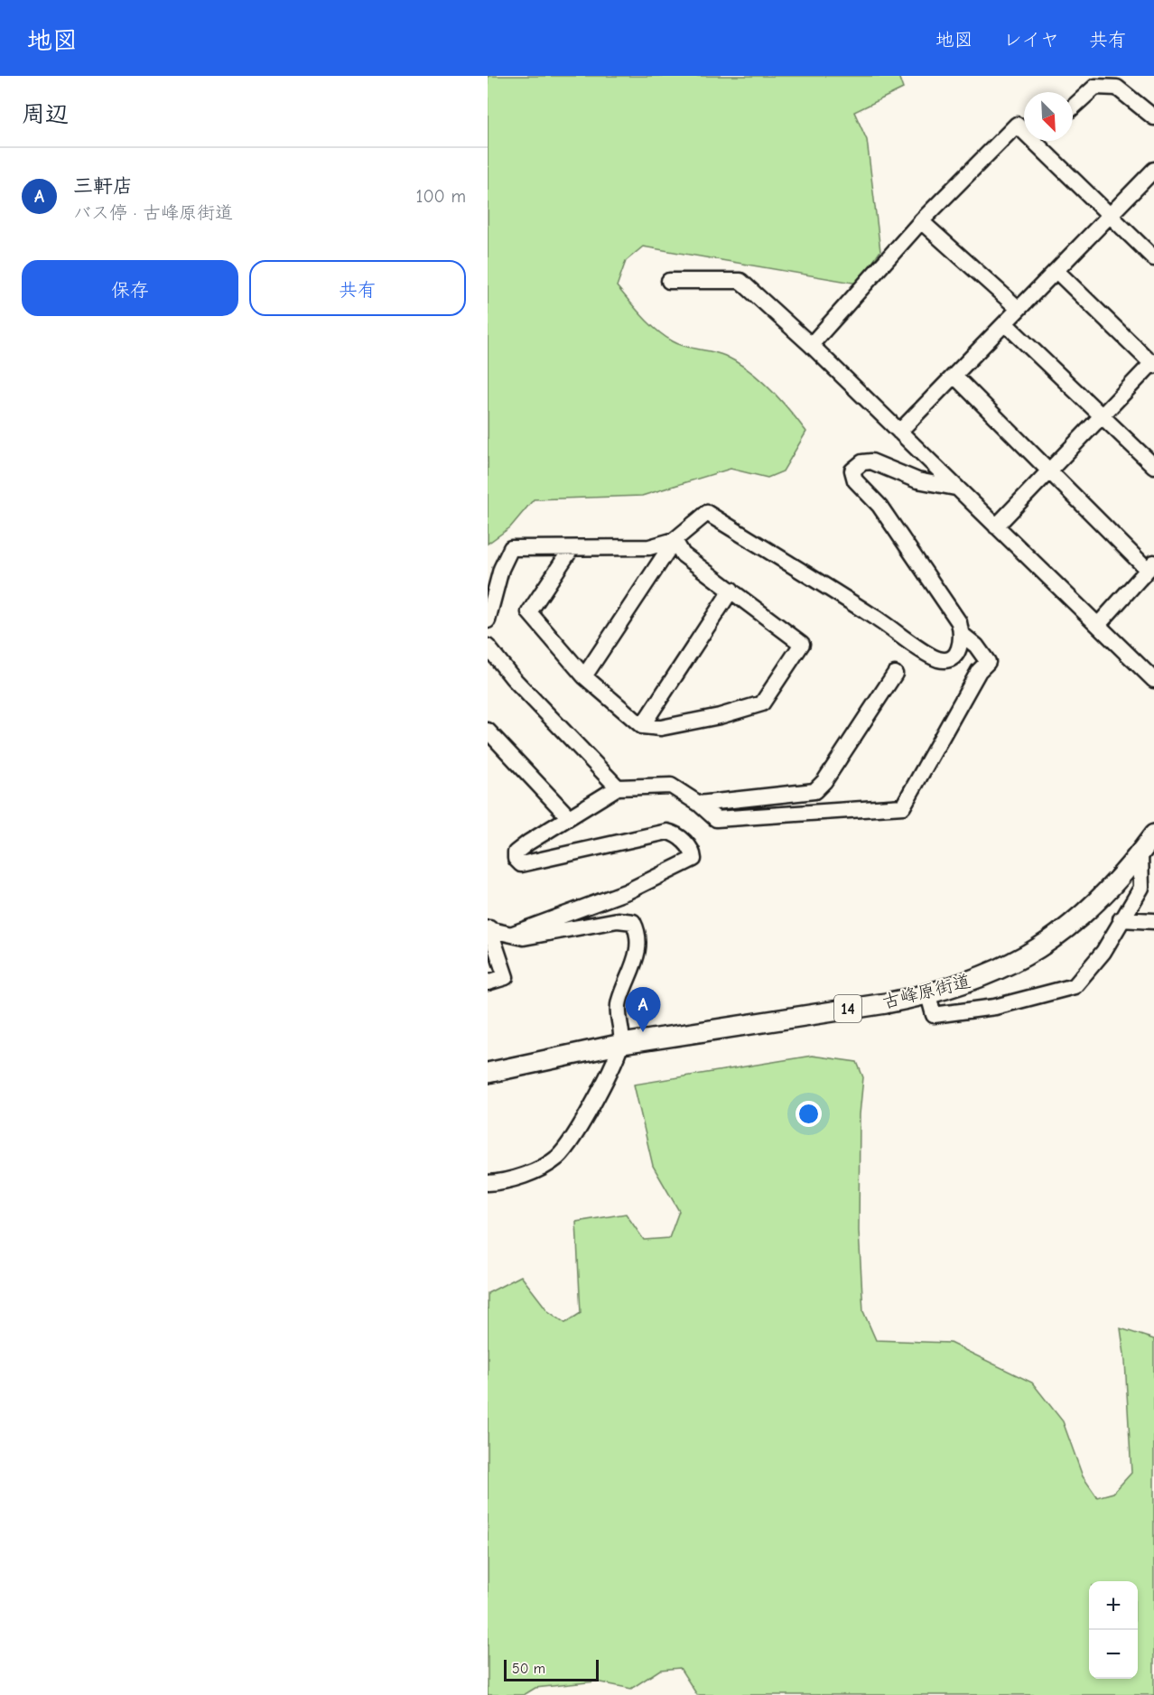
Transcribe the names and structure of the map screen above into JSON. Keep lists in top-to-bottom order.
{
  "streets": {
    "main road": ["古峰原街道", "14"]
  },
  "scale_bar": "50 m",
  "north": "bottom right",
  "page": {
    "header": "地図",
    "nav": ["地図", "レイヤ", "共有"],
    "heading": "周辺",
    "list": [
      {
        "mark": "A",
        "name": "三軒店",
        "note": "バス停 · 古峰原街道",
        "value": "100 m"
      }
    ],
    "buttons": ["保存", "共有"],
    "pins": "A",
    "map_buttons": ["+", "−"],
    "scale": "50 m"
  }
}
